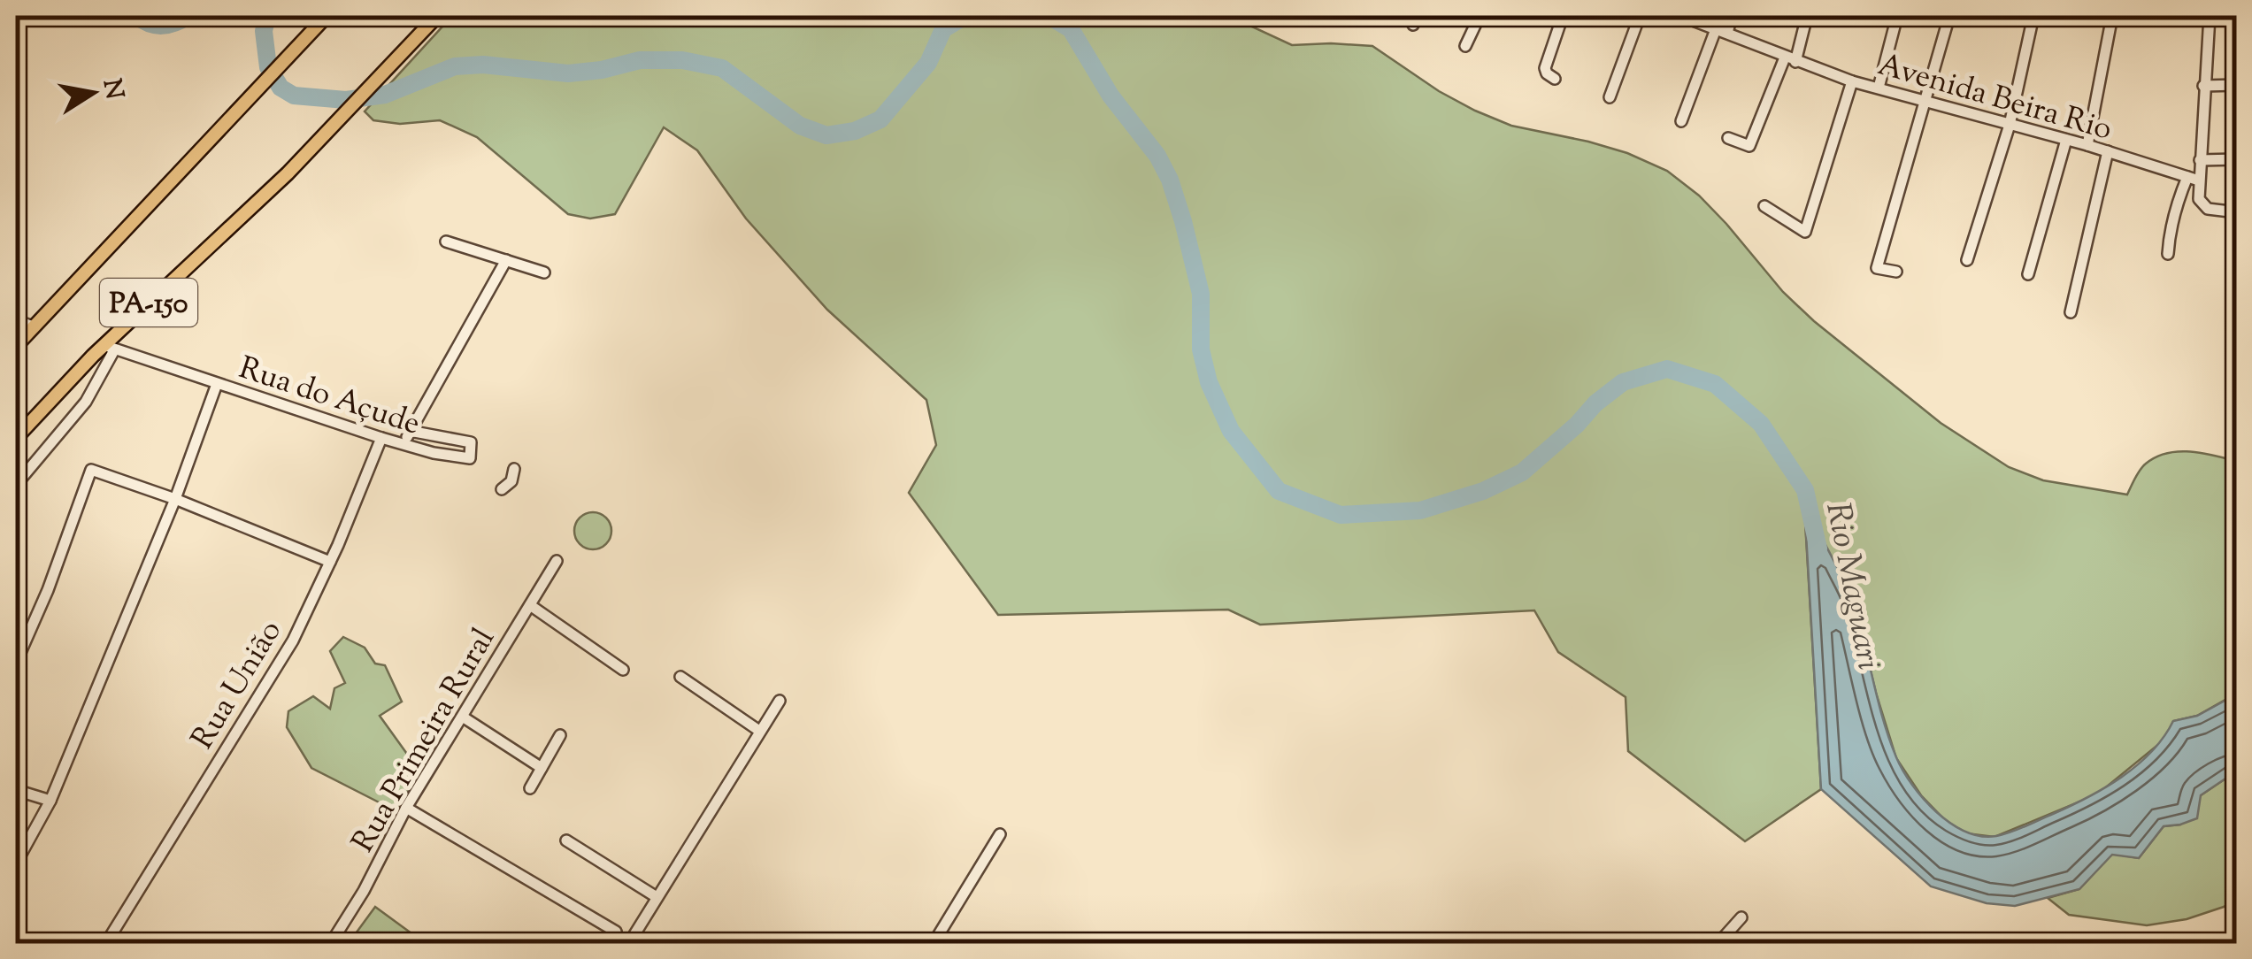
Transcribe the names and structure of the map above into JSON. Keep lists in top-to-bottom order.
{
  "streets": {
    "main road": ["PA-150"],
    "street": [
      "Avenida Beira Rio",
      "Rua do Açude",
      "Rua União",
      "Rua Primeira Rural"
    ]
  },
  "crossings": [
    ["PA-150", "Rua do Açude"],
    ["Rua do Açude", "Rua União"]
  ],
  "water": ["Rio Maguari"],
  "north": "right"
}
